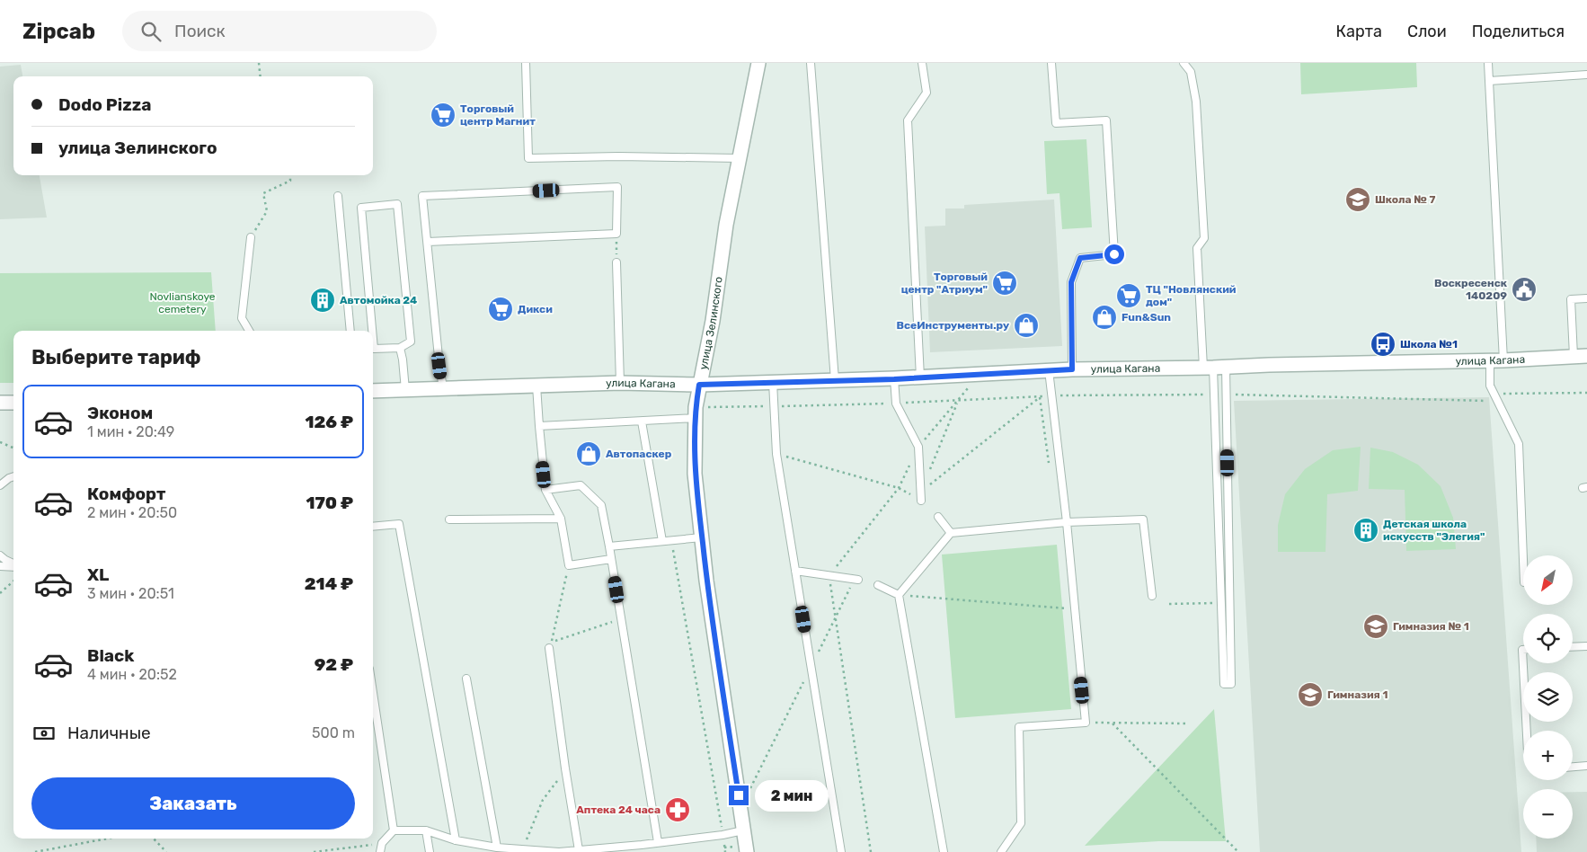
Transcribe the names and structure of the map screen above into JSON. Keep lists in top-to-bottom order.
{
  "streets": {
    "street": ["улица Зелинского", "улица Кагана"]
  },
  "crossings": [
    ["улица Зелинского", "улица Кагана"]
  ],
  "parks": ["Novlianskoye cemetery"],
  "places": {
    "supermarket": [
      "Торговый центр Магнит",
      "Торговый центр \"Атриум\"",
      "ТЦ \"Новлянский дом\"",
      "Дикси"
    ],
    "school or university": ["Школа № 7", "Гимназия № 1", "Гимназия 1"],
    "public building": ["Воскресенск 140209"],
    "building": ["Автомойка 24", "Детская школа искусств \"Элегия\""],
    "shop": ["Fun&Sun", "ВсеИнструменты.ру", "Автопаскер"],
    "bus stop": ["Школа №1"],
    "pharmacy": ["Аптека 24 часа"]
  },
  "north": "bottom left",
  "page": {
    "header": "Zipcab",
    "search": "Поиск",
    "nav": ["Карта", "Слои", "Поделиться"],
    "banner": ["Dodo Pizza", "улица Зелинского"],
    "heading": "Выберите тариф",
    "list": [
      {
        "name": "Эконом",
        "note": "1 мин · 20:49",
        "value": "126 ₽"
      },
      {
        "name": "Комфорт",
        "note": "2 мин · 20:50",
        "value": "170 ₽"
      },
      {
        "name": "XL",
        "note": "3 мин · 20:51",
        "value": "214 ₽"
      },
      {
        "name": "Black",
        "note": "4 мин · 20:52",
        "value": "92 ₽"
      }
    ],
    "map_buttons": ["+", "−"],
    "pay": ["Наличные", "500 m"],
    "buttons": "Заказать",
    "bubble": "2 мин"
  }
}
